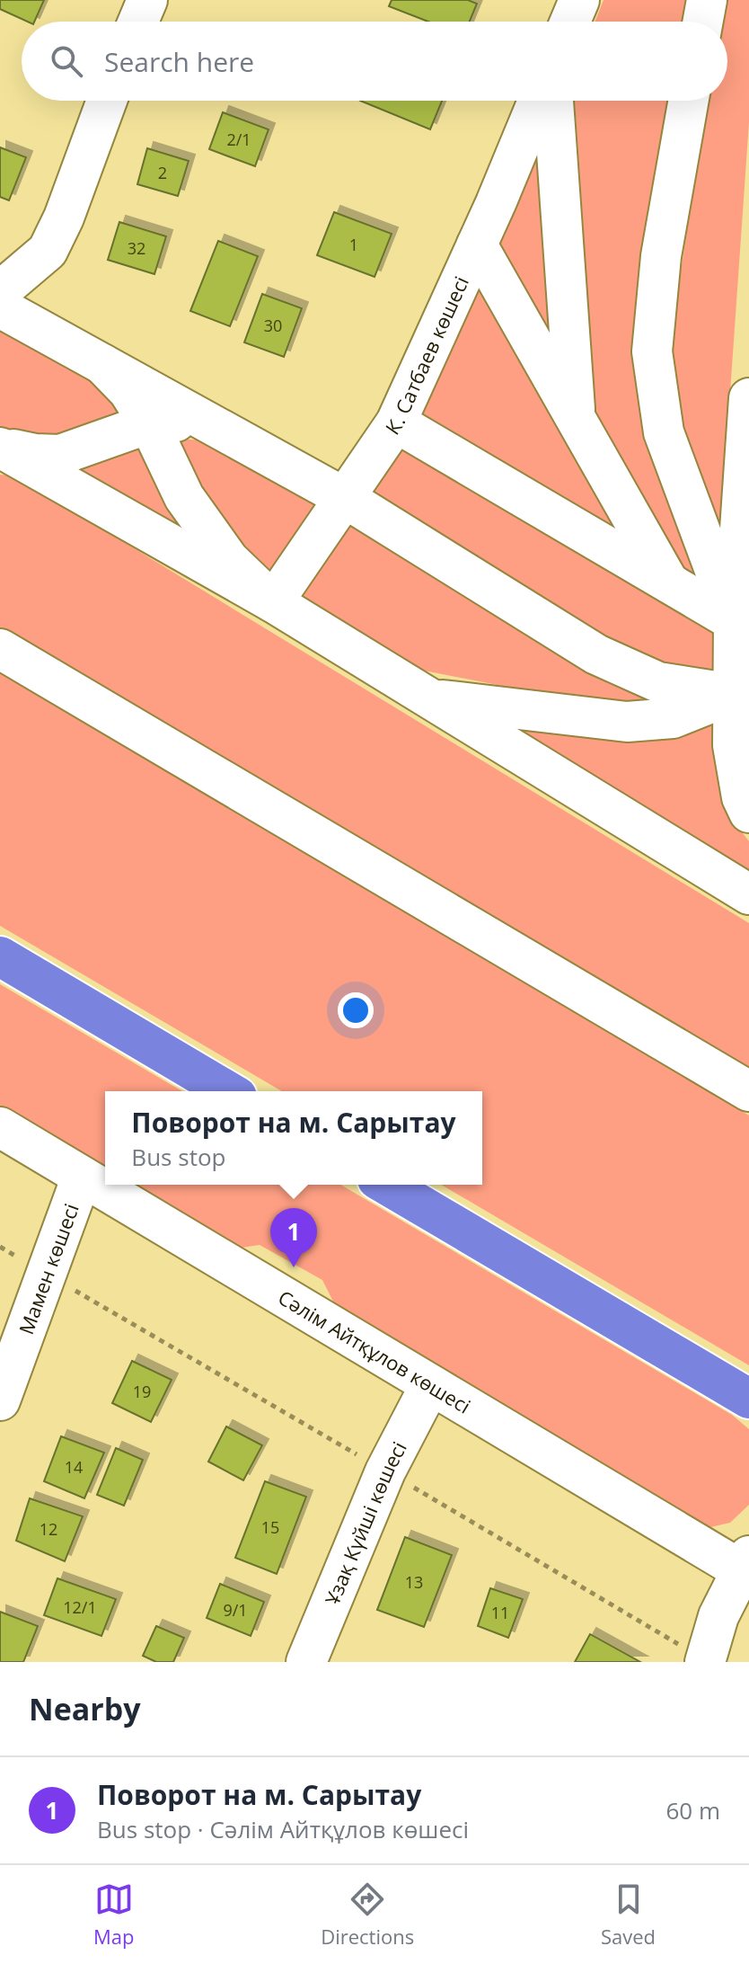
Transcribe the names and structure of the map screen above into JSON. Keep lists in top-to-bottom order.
{
  "streets": {
    "street": [
      "К. Сатбаев көшесі",
      "Мамен көшесі",
      "Сәлім Айтқұлов көшесі",
      "Ұзақ Күйші көшесі"
    ]
  },
  "crossings": [
    ["Мамен көшесі", "Сәлім Айтқұлов көшесі"],
    ["Сәлім Айтқұлов көшесі", "Ұзақ Күйші көшесі"]
  ],
  "house_numbers": [
    "2/1",
    "2",
    "1",
    "32",
    "30",
    "19",
    "14",
    "15",
    "12",
    "13",
    "12/1",
    "9/1",
    "11"
  ],
  "page": {
    "search": "Search here",
    "popup": ["Поворот на м. Сарытау", "Bus stop"],
    "pins": "1",
    "heading": "Nearby",
    "list": [
      {
        "mark": "1",
        "name": "Поворот на м. Сарытау",
        "note": "Bus stop · Сәлім Айтқұлов көшесі",
        "value": "60 m"
      }
    ],
    "nav": ["Map", "Directions", "Saved"]
  }
}
